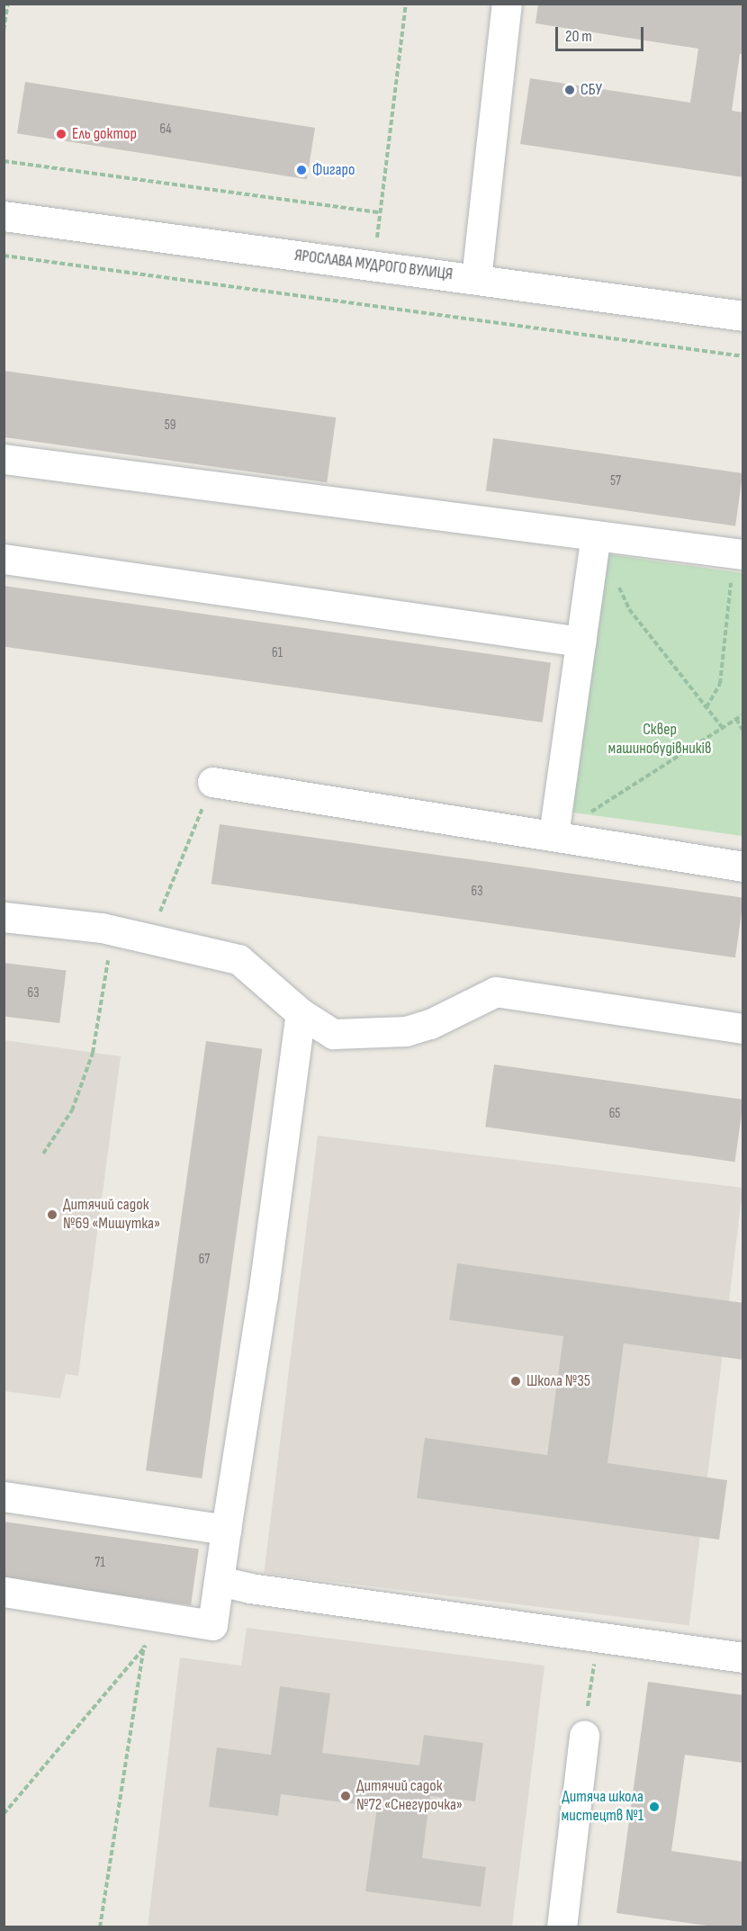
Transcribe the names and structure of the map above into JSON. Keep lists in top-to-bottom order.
{
  "streets": {
    "street": ["ЯРОСЛАВА МУДРОГО ВУЛИЦЯ"]
  },
  "parks": ["Сквер машинобудівників"],
  "places": [
    "СБУ",
    "Ель доктор",
    "Фигаро",
    "Дитячий садок №69 «Мишутка»",
    "Школа №35",
    "Дитячий садок №72 «Снегурочка»",
    "Дитяча школа мистецтв №1"
  ],
  "house_numbers": [
    "64",
    "59",
    "57",
    "61",
    "63",
    "63",
    "65",
    "67",
    "71"
  ],
  "scale_bar": "20 m"
}
